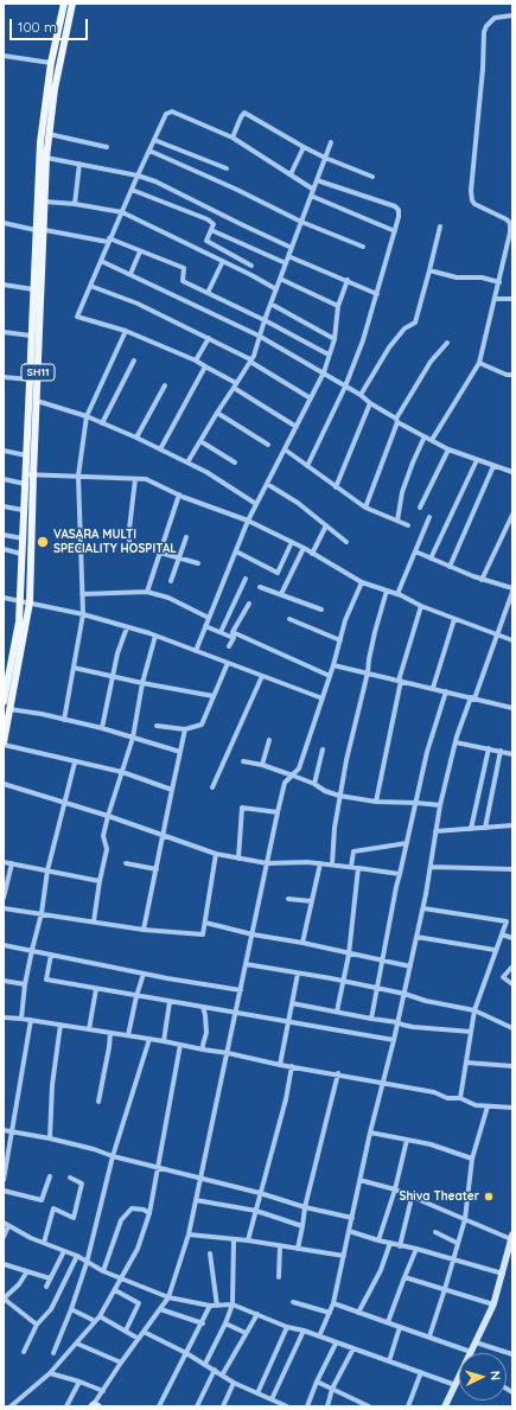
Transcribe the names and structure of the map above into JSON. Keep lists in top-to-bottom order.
{
  "streets": {
    "main road": ["SH11"]
  },
  "places": ["VASARA MULTI SPECIALITY HOSPITAL", "Shiva Theater"],
  "scale_bar": "100 m",
  "north": "right"
}
